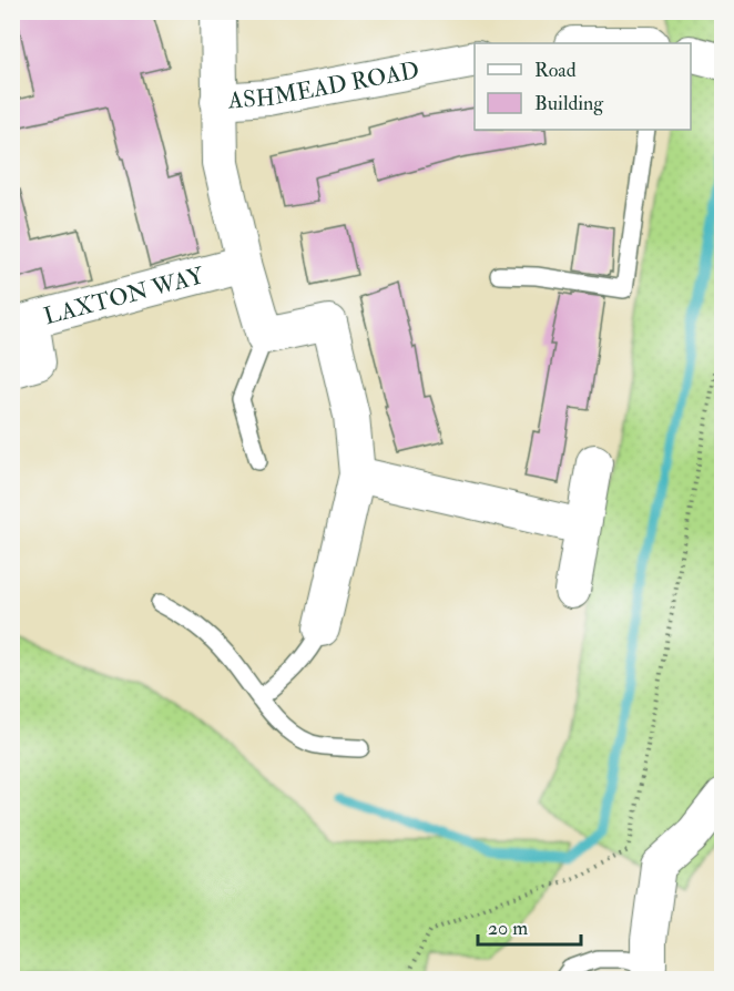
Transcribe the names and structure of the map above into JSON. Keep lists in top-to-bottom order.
{
  "streets": {
    "street": ["ASHMEAD ROAD", "LAXTON WAY"]
  },
  "legend": ["Road", "Building"],
  "scale_bar": "20 m"
}
